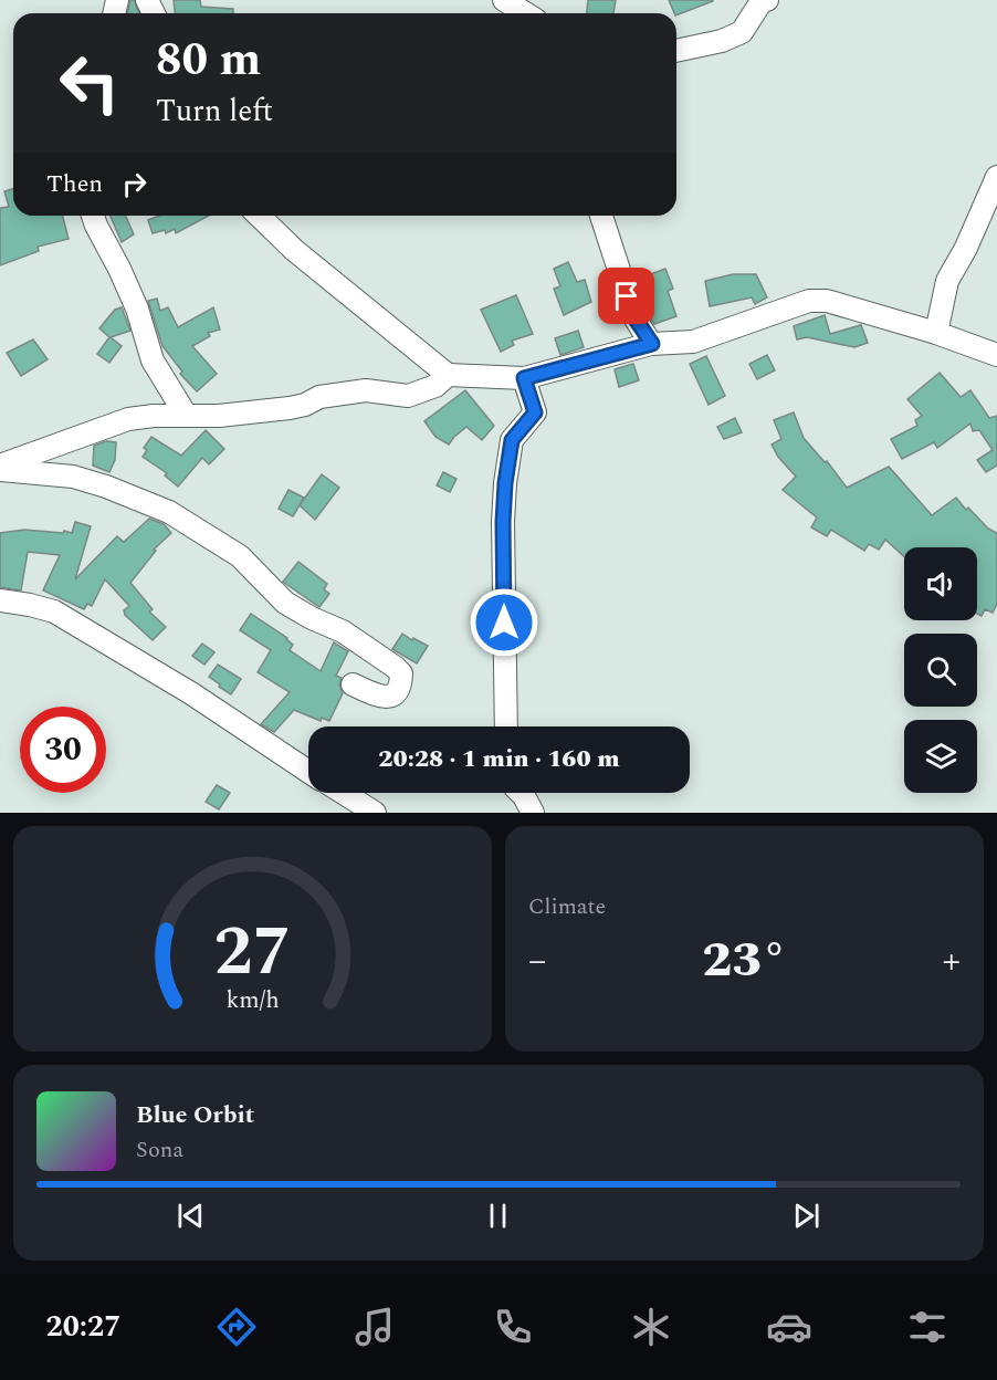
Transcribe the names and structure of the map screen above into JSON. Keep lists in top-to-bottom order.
{
  "page": {
    "turn": ["80 m", "Turn left"],
    "then": "Then",
    "limit": "30",
    "trip": "20:28 · 1 min · 160 m",
    "tile": "Climate",
    "heat": ["−", "23°", "+"],
    "song": ["Blue Orbit", "Sona"],
    "tabs": "20:27",
    "gauge": ["27", "km/h"]
  }
}
